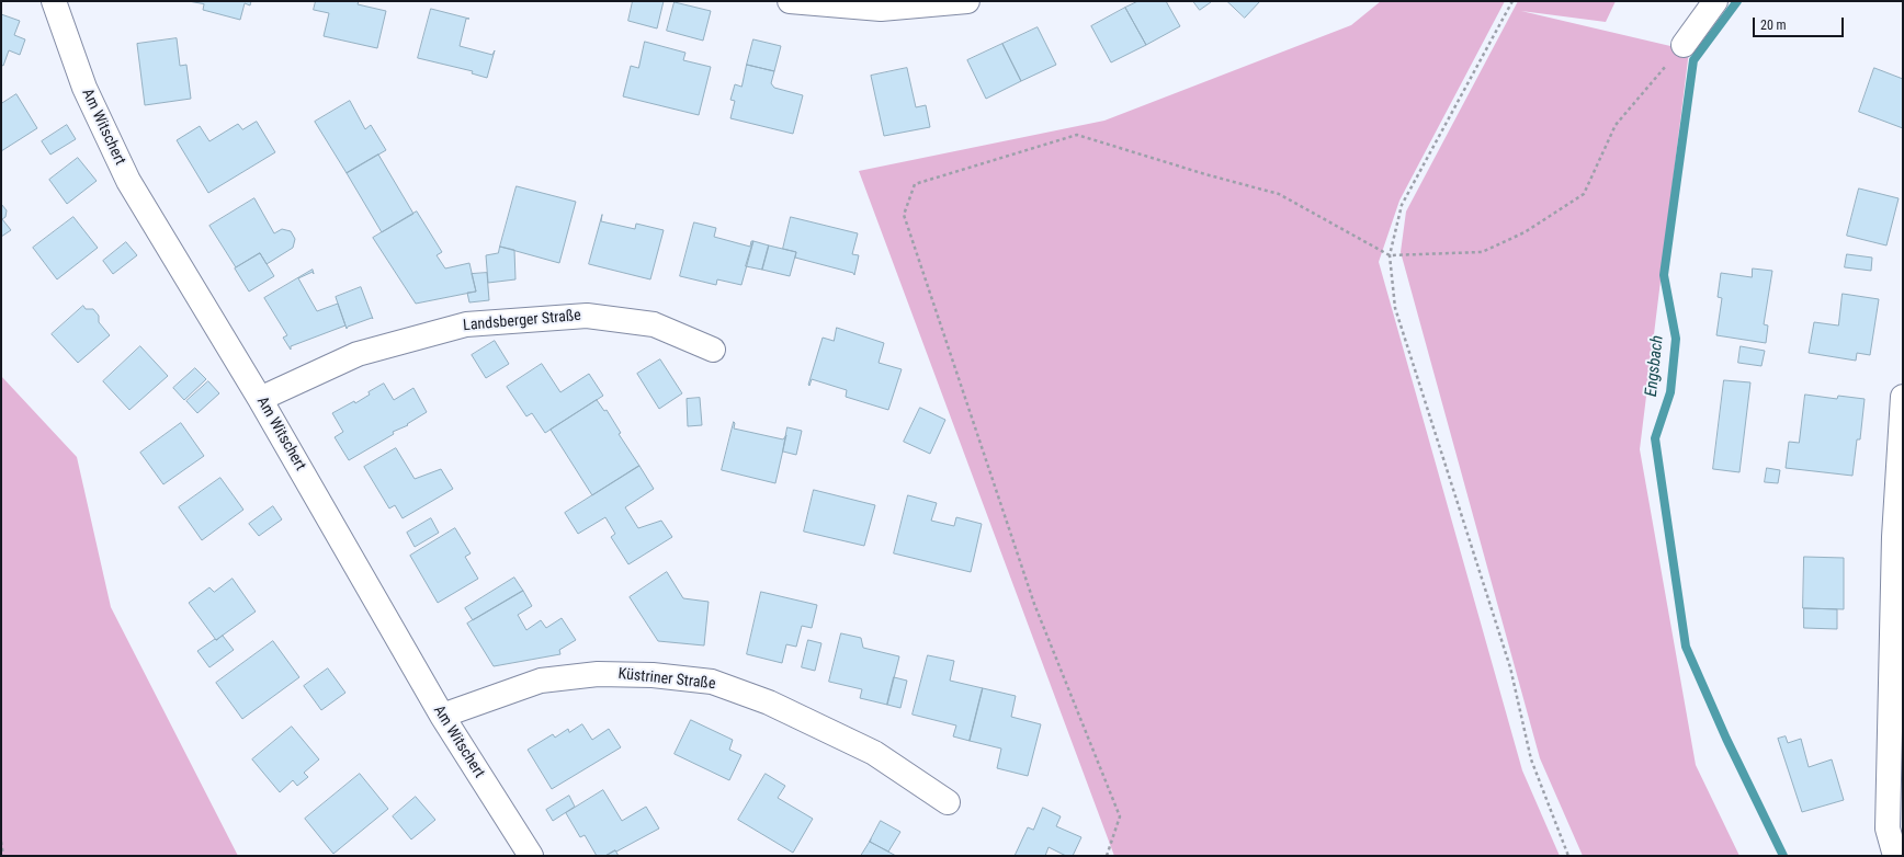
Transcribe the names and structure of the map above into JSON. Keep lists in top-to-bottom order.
{
  "streets": {
    "street": ["Am Witschert", "Landsberger Straße", "Küstriner Straße"]
  },
  "crossings": [
    ["Am Witschert", "Landsberger Straße"],
    ["Am Witschert", "Küstriner Straße"]
  ],
  "water": ["Engsbach"],
  "scale_bar": "20 m"
}
